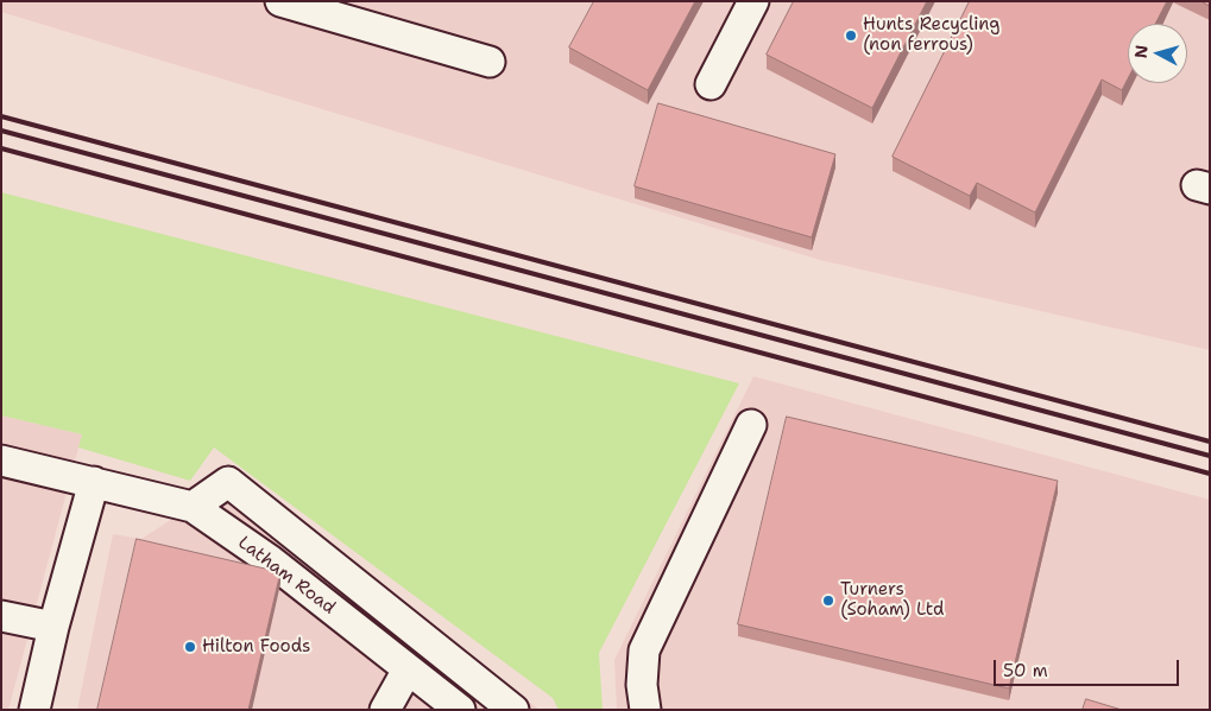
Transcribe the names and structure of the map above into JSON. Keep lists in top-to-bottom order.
{
  "streets": {
    "street": ["Latham Road"]
  },
  "places": ["Hunts Recycling (non ferrous)", "Turners (Soham) Ltd", "Hilton Foods"],
  "scale_bar": "50 m",
  "north": "left"
}
